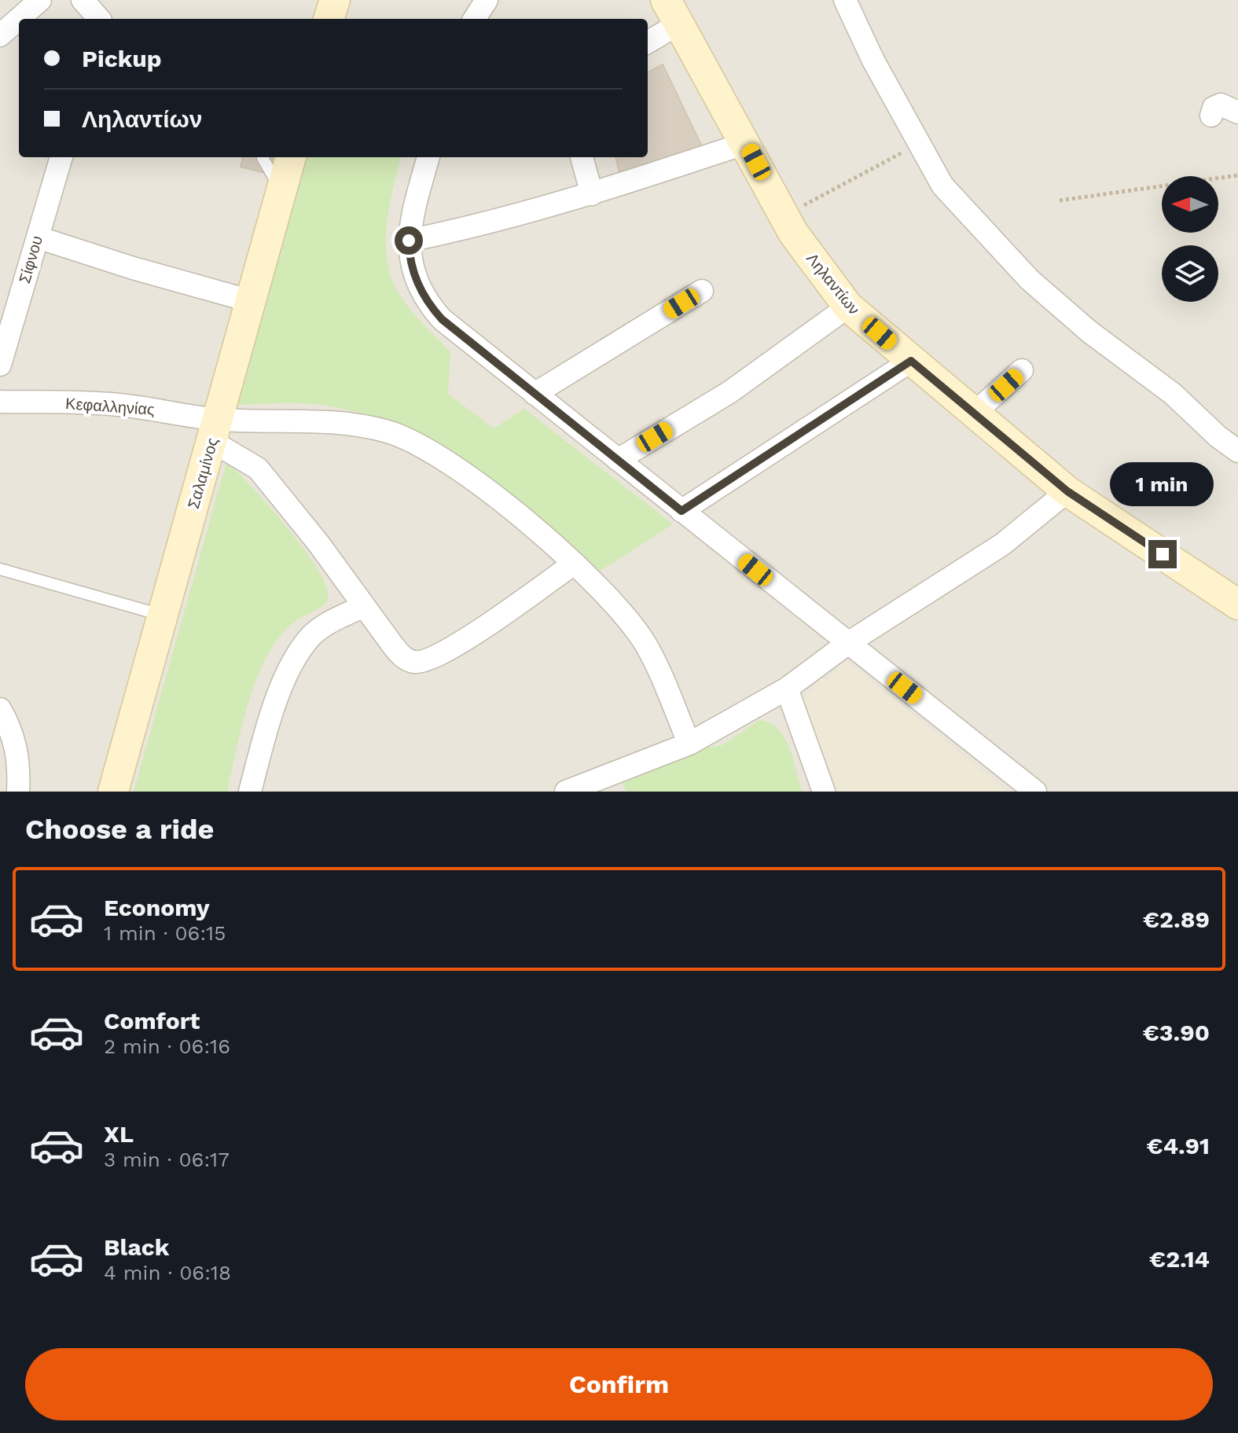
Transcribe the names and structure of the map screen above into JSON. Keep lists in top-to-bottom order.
{
  "streets": {
    "street": [
      "Σίφνου",
      "Ληλαντίων",
      "Κεφαλληνίας",
      "Σαλαμίνος"
    ]
  },
  "crossings": [
    ["Κεφαλληνίας", "Σαλαμίνος"]
  ],
  "north": "left",
  "page": {
    "banner": ["Pickup", "Ληλαντίων"],
    "bubble": "1 min",
    "heading": "Choose a ride",
    "list": [
      {
        "name": "Economy",
        "note": "1 min · 06:15",
        "value": "€2.89"
      },
      {
        "name": "Comfort",
        "note": "2 min · 06:16",
        "value": "€3.90"
      },
      {
        "name": "XL",
        "note": "3 min · 06:17",
        "value": "€4.91"
      },
      {
        "name": "Black",
        "note": "4 min · 06:18",
        "value": "€2.14"
      }
    ],
    "buttons": "Confirm"
  }
}
